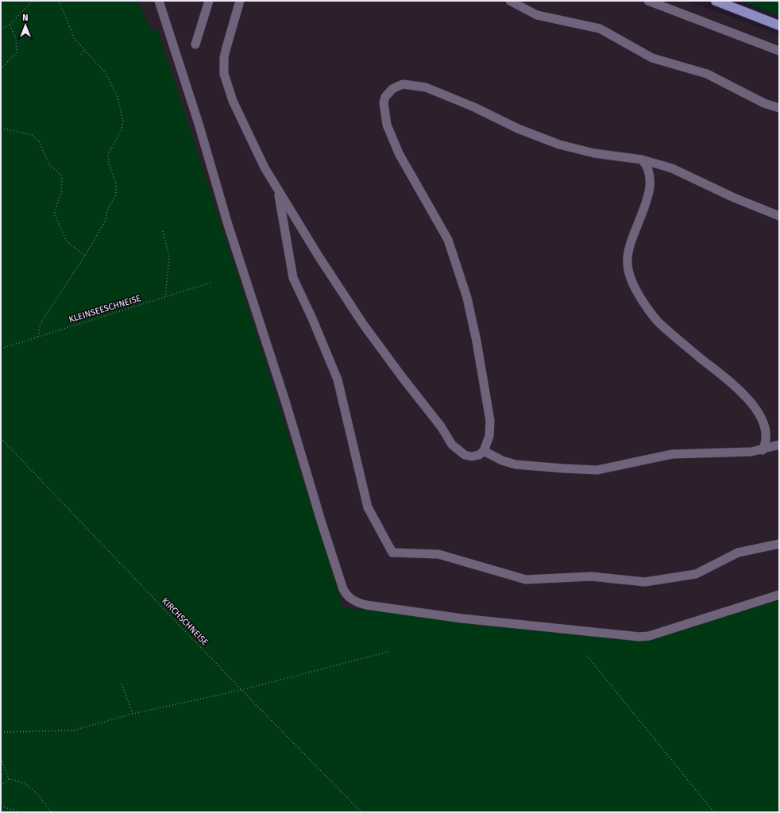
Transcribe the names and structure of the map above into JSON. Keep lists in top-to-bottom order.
{
  "streets": {
    "path": ["KLEINSEESCHNEISE", "KIRCHSCHNEISE"]
  },
  "north": "top"
}
